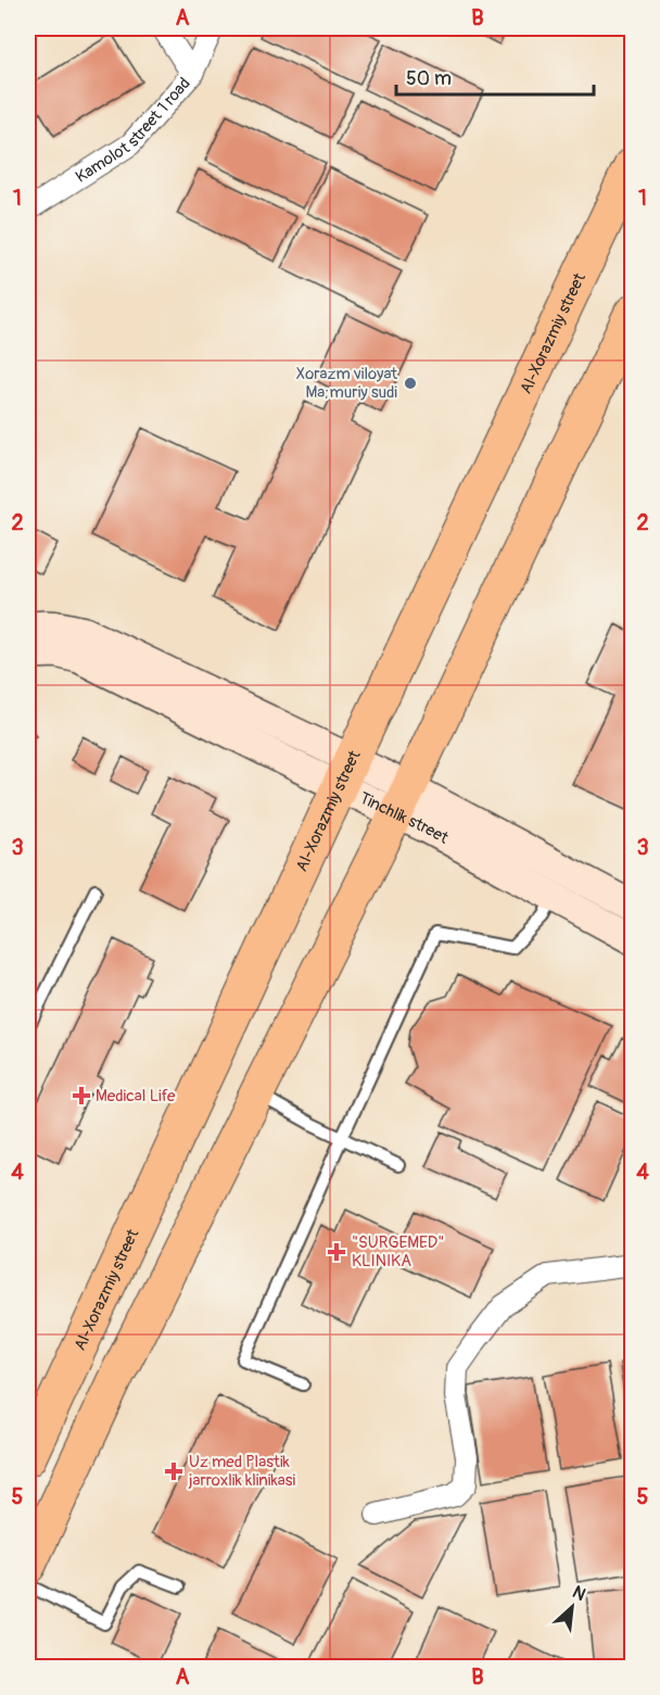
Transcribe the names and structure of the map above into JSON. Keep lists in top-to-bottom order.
{
  "streets": {
    "main road": ["Al-Xorazmiy street", "Tinchlik street"],
    "street": ["Kamolot street 1 road"]
  },
  "crossings": [
    ["Al-Xorazmiy street", "Tinchlik street"]
  ],
  "places": {
    "other": ["Xorazm viloyat Ma;muriy sudi"],
    "health": ["Medical Life", "\"SURGEMED\" KLINIKA", "Uz med Plastik jarroxlik klinikasi"]
  },
  "scale_bar": "50 m",
  "north": "top right",
  "grid": {
    "columns": ["A", "B"],
    "rows": [
      "1",
      "2",
      "3",
      "4",
      "5"
    ]
  }
}
